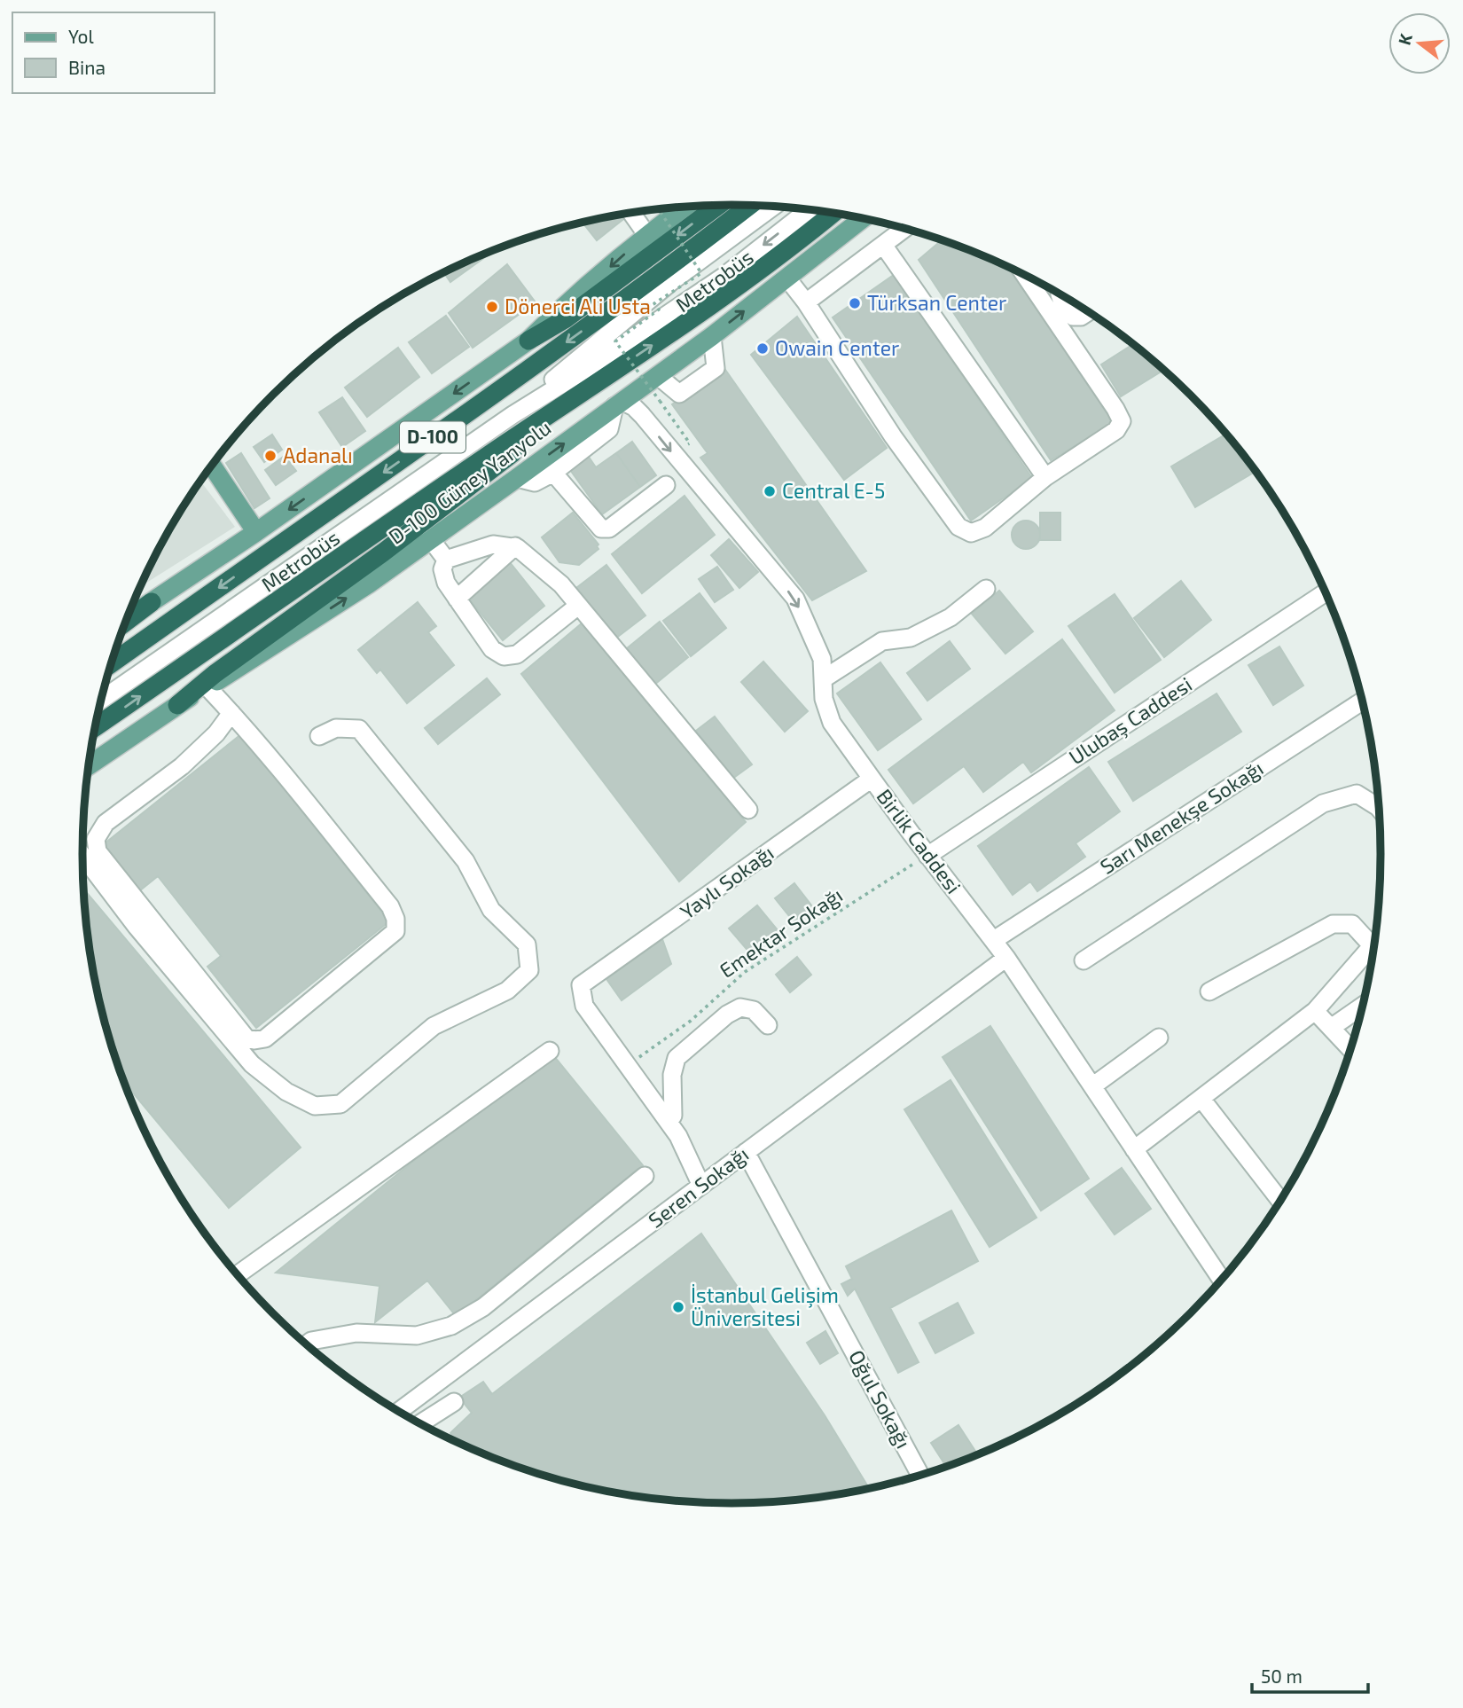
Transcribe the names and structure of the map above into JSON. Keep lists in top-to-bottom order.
{
  "streets": {
    "highway": ["D-100"],
    "main road": ["D-100 Güney Yanyolu"],
    "street": [
      "Metrobüs",
      "Ulubaş Caddesi",
      "Sarı Menekşe Sokağı",
      "Birlik Caddesi",
      "Yaylı Sokağı",
      "Seren Sokağı",
      "Oğul Sokağı"
    ],
    "path": ["Emektar Sokağı"]
  },
  "crossings": [
    ["D-100 Güney Yanyolu", "Birlik Caddesi"],
    ["Ulubaş Caddesi", "Birlik Caddesi"],
    ["Ulubaş Caddesi", "Emektar Sokağı"],
    ["Sarı Menekşe Sokağı", "Birlik Caddesi"],
    ["Birlik Caddesi", "Yaylı Sokağı"],
    ["Birlik Caddesi", "Emektar Sokağı"],
    ["Birlik Caddesi", "Seren Sokağı"],
    ["Yaylı Sokağı", "Emektar Sokağı"],
    ["Seren Sokağı", "Oğul Sokağı"]
  ],
  "places": [
    "Türksan Center",
    "Dönerci Ali Usta",
    "Owain Center",
    "Adanalı",
    "Central E-5",
    "İstanbul Gelişim Üniversitesi"
  ],
  "legend": ["Yol", "Bina"],
  "scale_bar": "50 m",
  "north": "left"
}
